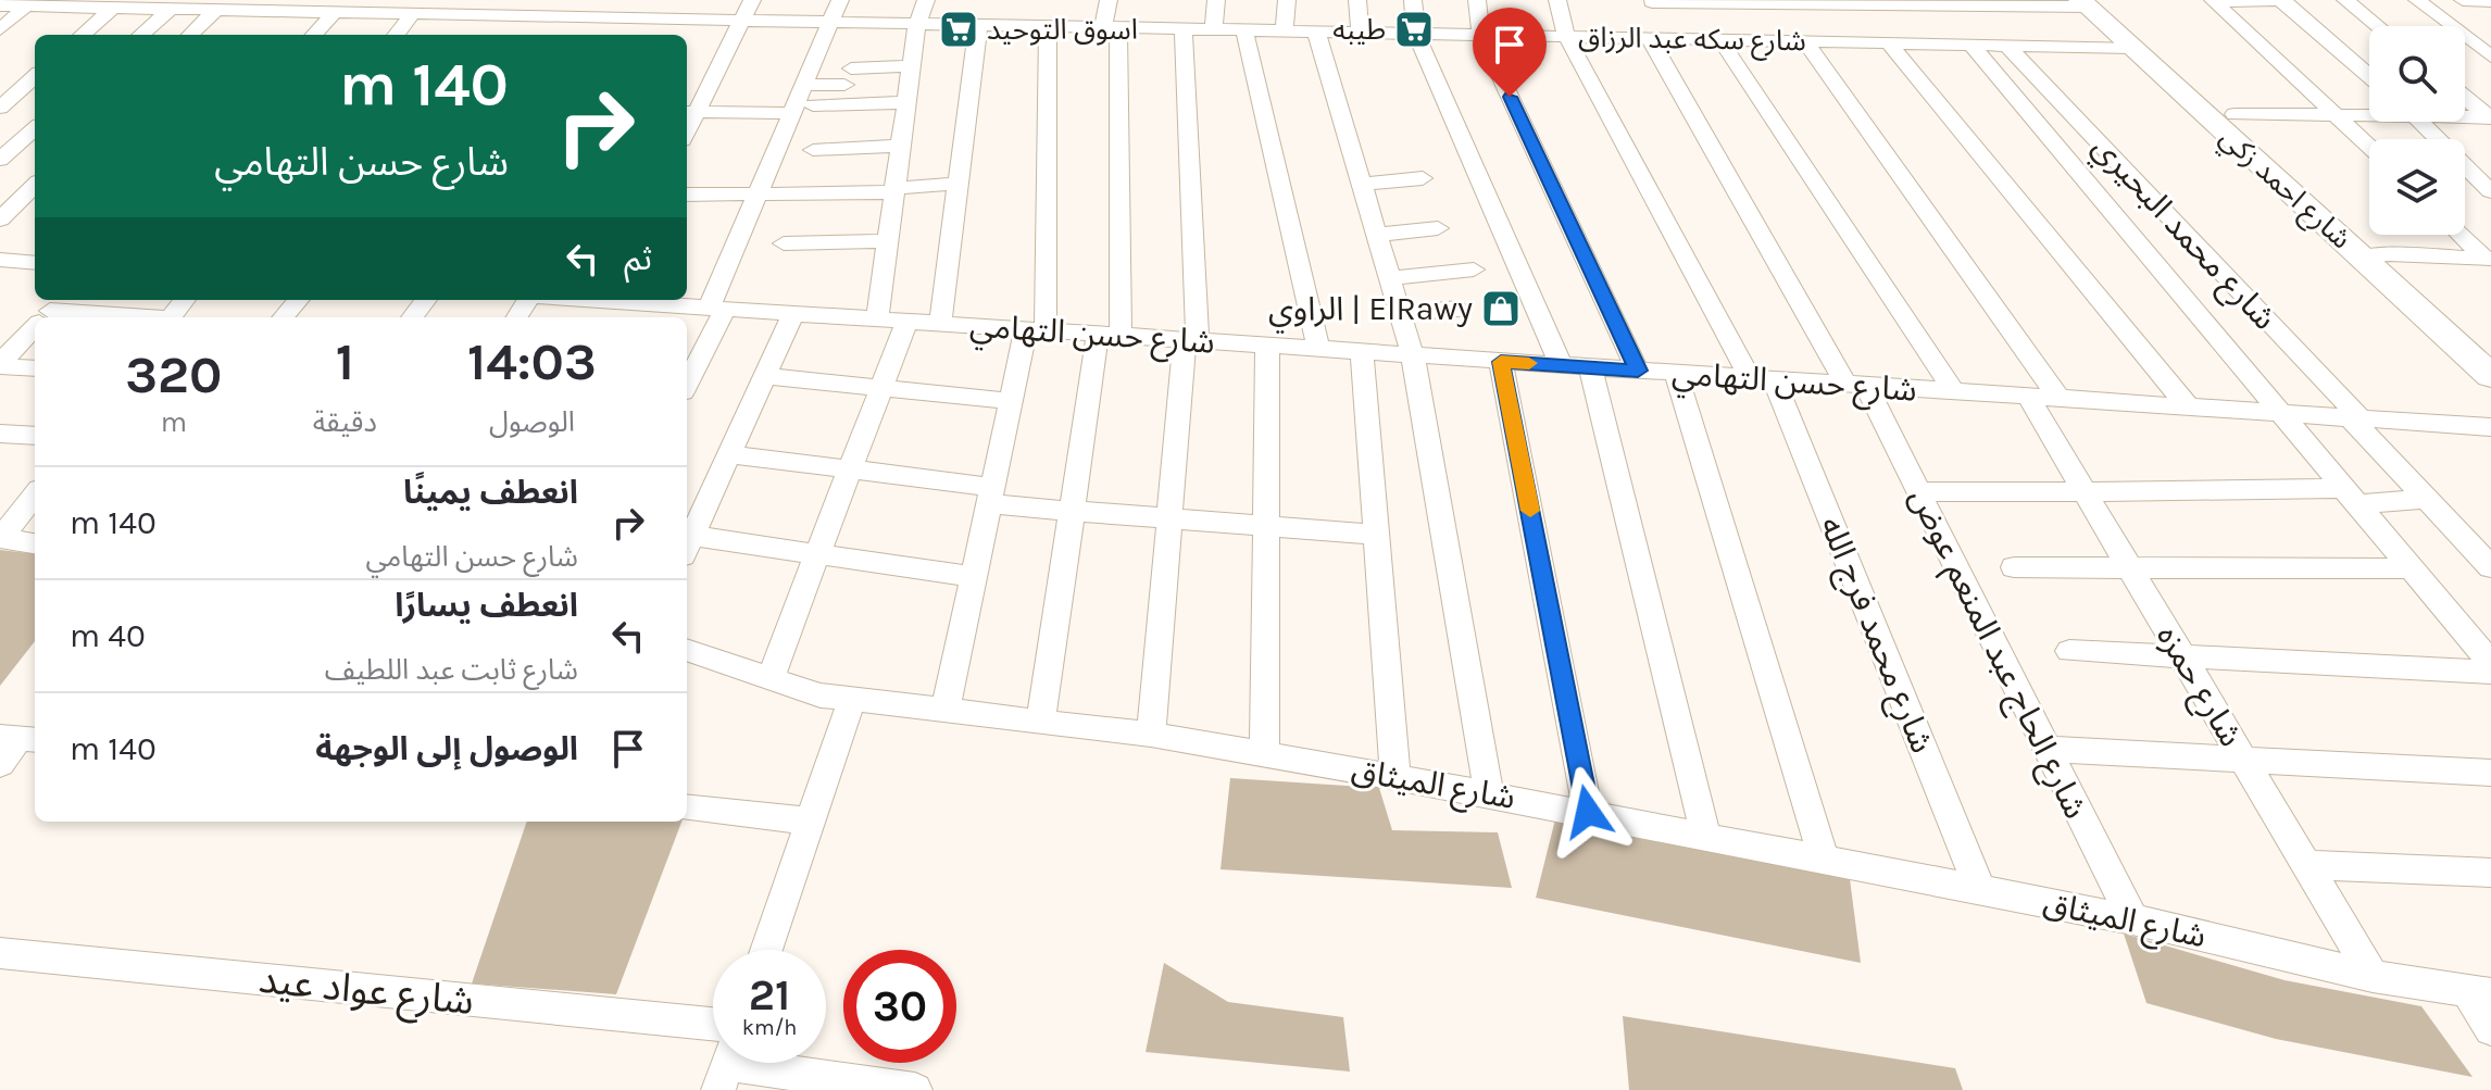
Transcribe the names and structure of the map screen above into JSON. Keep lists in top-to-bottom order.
{
  "streets": {
    "street": [
      "شارع سكه عبد الرزاق",
      "شارع احمد زكي",
      "شارع محمد البحيري",
      "شارع حسن التهامي",
      "شارع محمد فرج الله",
      "شارع الحاج عبد المنعم عوض",
      "شارع حمزه",
      "شارع الميثاق",
      "شارع عواد عيد"
    ]
  },
  "crossings": [
    ["شارع سكه عبد الرزاق", "شارع احمد زكي"],
    ["شارع سكه عبد الرزاق", "شارع محمد البحيري"],
    ["شارع سكه عبد الرزاق", "شارع محمد فرج الله"],
    ["شارع سكه عبد الرزاق", "شارع الحاج عبد المنعم عوض"],
    ["شارع محمد البحيري", "شارع حسن التهامي"],
    ["شارع حسن التهامي", "شارع محمد فرج الله"],
    ["شارع حسن التهامي", "شارع الحاج عبد المنعم عوض"],
    ["شارع حسن التهامي", "شارع حمزه"],
    ["شارع محمد فرج الله", "شارع الميثاق"],
    ["شارع الحاج عبد المنعم عوض", "شارع الميثاق"],
    ["شارع حمزه", "شارع الميثاق"]
  ],
  "places": {
    "supermarket": ["اسوق التوحيد", "طيبه"],
    "shop": ["الراوي | ElRawy"]
  },
  "page": {
    "turn": ["140 m", "شارع حسن التهامي"],
    "then": "ثم",
    "eta": [
      "14:03",
      "الوصول",
      "1",
      "دقيقة",
      "320",
      "m"
    ],
    "list": [
      {
        "name": "انعطف يمينًا",
        "note": "شارع حسن التهامي",
        "value": "140 m"
      },
      {
        "name": "انعطف يسارًا",
        "note": "شارع ثابت عبد اللطيف",
        "value": "40 m"
      },
      {
        "name": "الوصول إلى الوجهة",
        "value": "140 m"
      }
    ],
    "speed": "21 km/h",
    "limit": "30"
  }
}
